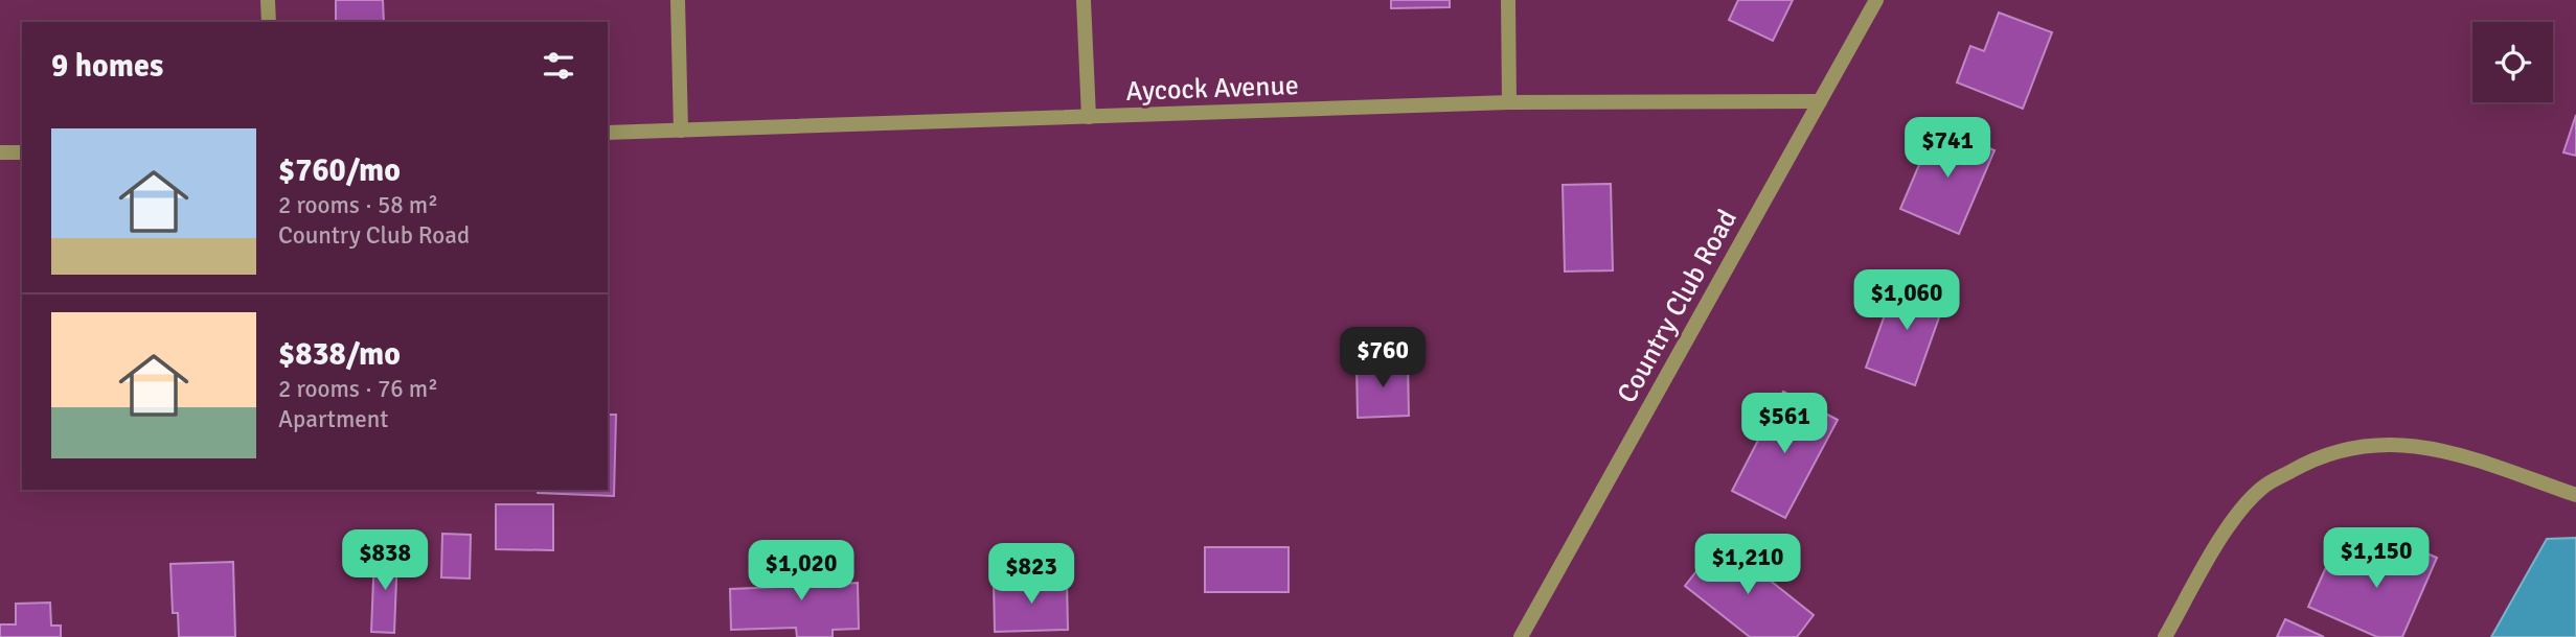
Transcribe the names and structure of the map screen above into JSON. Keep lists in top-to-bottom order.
{
  "streets": {
    "street": ["Aycock Avenue", "Country Club Road"]
  },
  "crossings": [
    ["Aycock Avenue", "Country Club Road"]
  ],
  "page": {
    "heading": "9 homes",
    "list": [
      {
        "name": "$760/mo",
        "note": "2 rooms · 58 m² · Country Club Road"
      },
      {
        "name": "$838/mo",
        "note": "2 rooms · 76 m² · Apartment"
      }
    ],
    "price": [
      "$741",
      "$1,060",
      "$760",
      "$561",
      "$1,150",
      "$838",
      "$1,210",
      "$1,020",
      "$823"
    ]
  }
}
